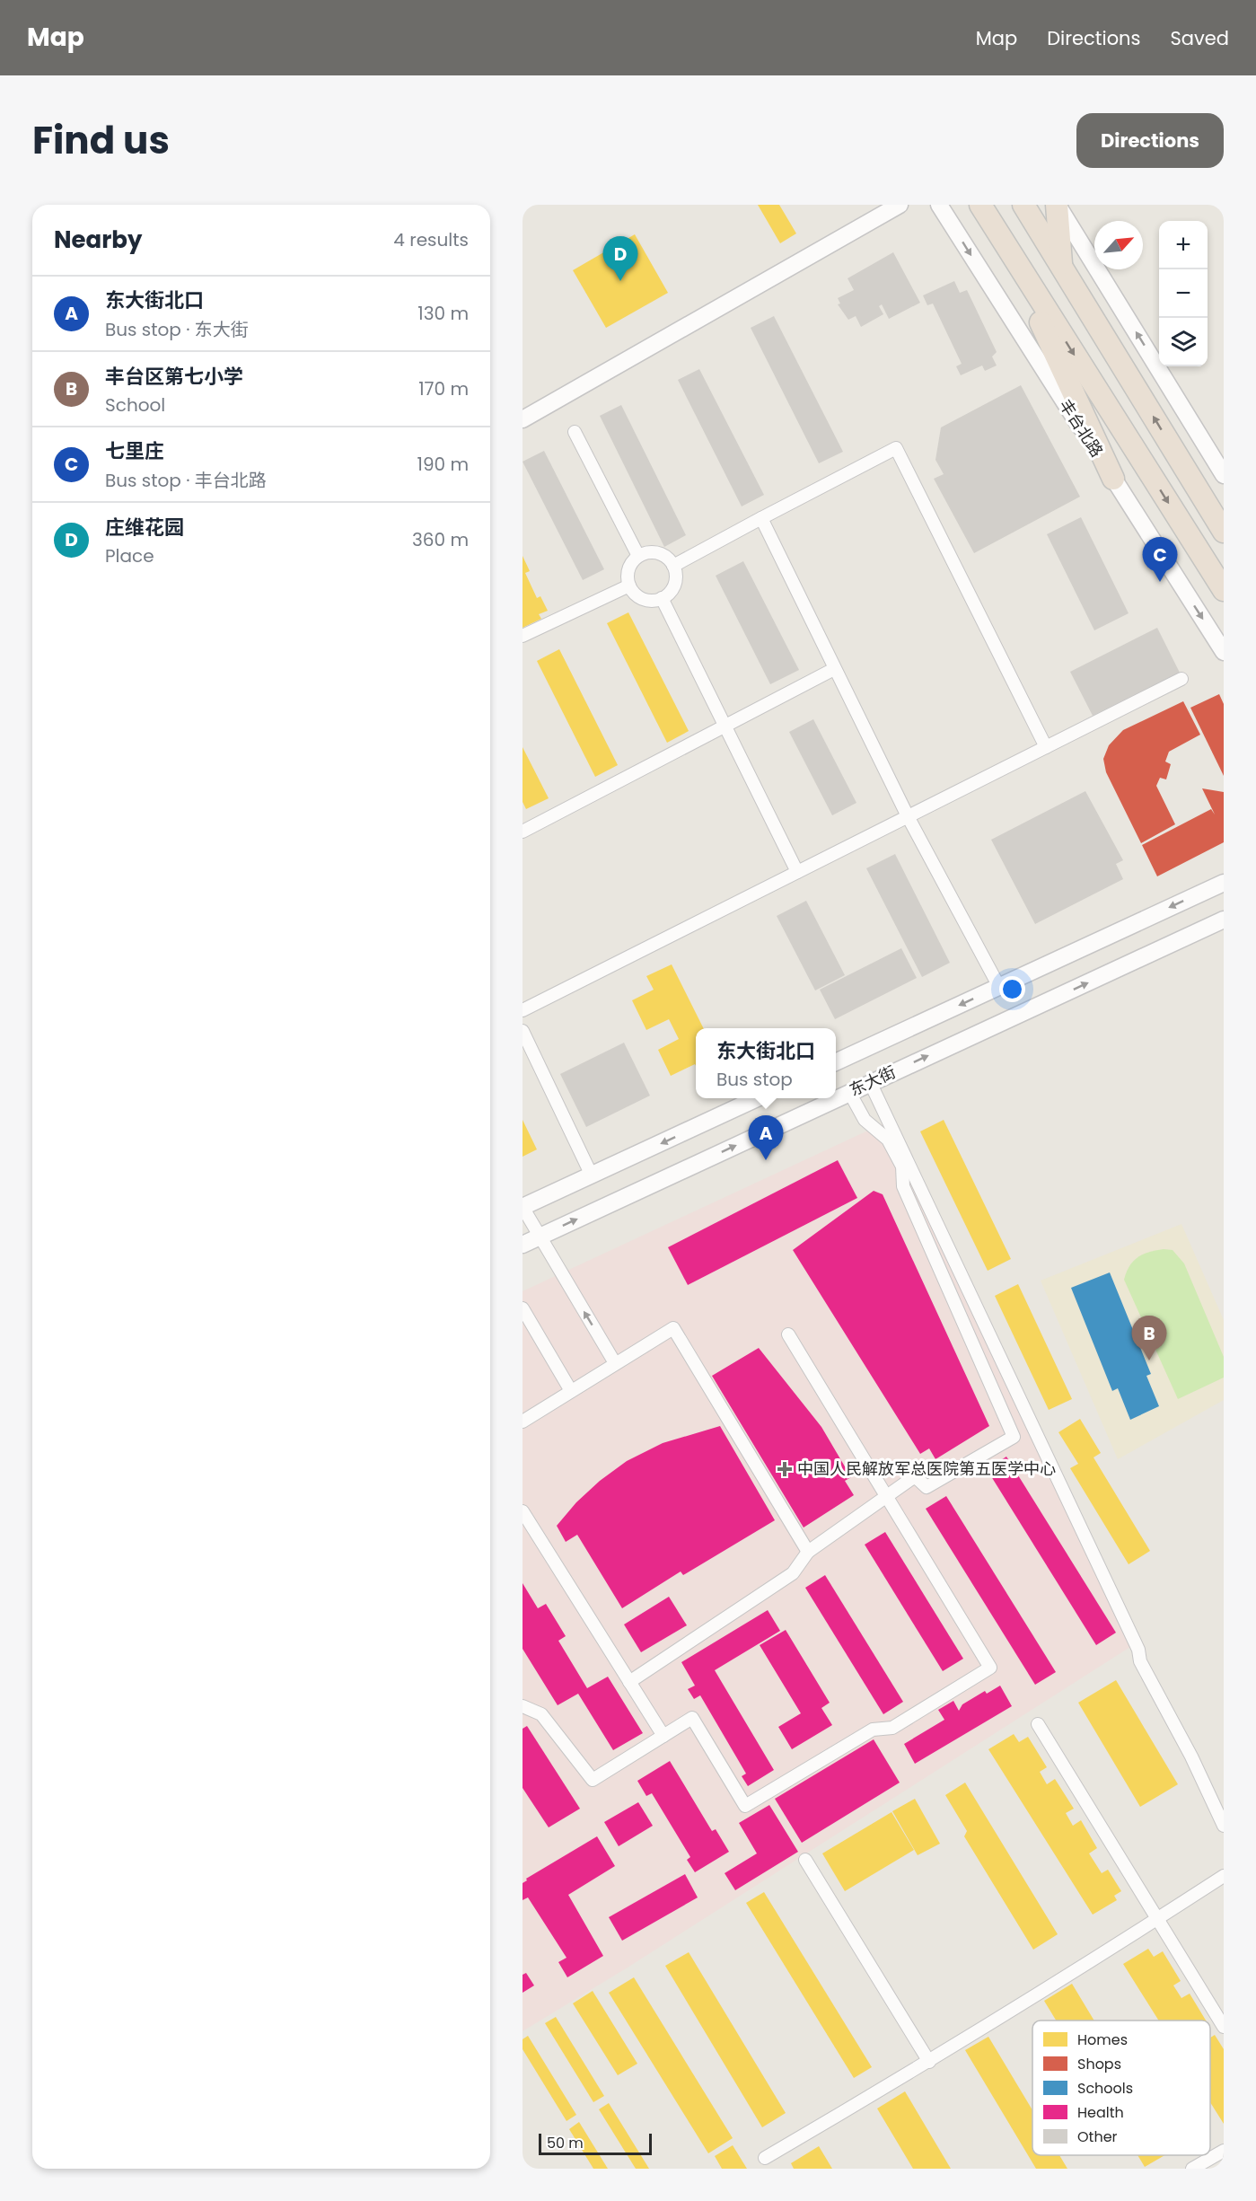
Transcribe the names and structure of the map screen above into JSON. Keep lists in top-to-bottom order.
{
  "streets": {
    "highway": ["丰台北路"],
    "main road": ["东大街"]
  },
  "places": {
    "health": ["中国人民解放军总医院第五医学中心"]
  },
  "legend": [
    "Homes",
    "Shops",
    "Schools",
    "Health",
    "Other"
  ],
  "scale_bar": "50 m",
  "north": "top right",
  "page": {
    "header": "Map",
    "nav": ["Map", "Directions", "Saved"],
    "title": "Find us",
    "buttons": "Directions",
    "heading": ["Nearby", "4 results"],
    "map_buttons": ["+", "−"],
    "pins": [
      "D",
      "C",
      "A",
      "B"
    ],
    "list": [
      {
        "mark": "A",
        "name": "东大街北口",
        "note": "Bus stop · 东大街",
        "value": "130 m"
      },
      {
        "mark": "B",
        "name": "丰台区第七小学",
        "note": "School",
        "value": "170 m"
      },
      {
        "mark": "C",
        "name": "七里庄",
        "note": "Bus stop · 丰台北路",
        "value": "190 m"
      },
      {
        "mark": "D",
        "name": "庄维花园",
        "note": "Place",
        "value": "360 m"
      }
    ],
    "popup": ["东大街北口", "Bus stop"],
    "scale": "50 m"
  }
}
